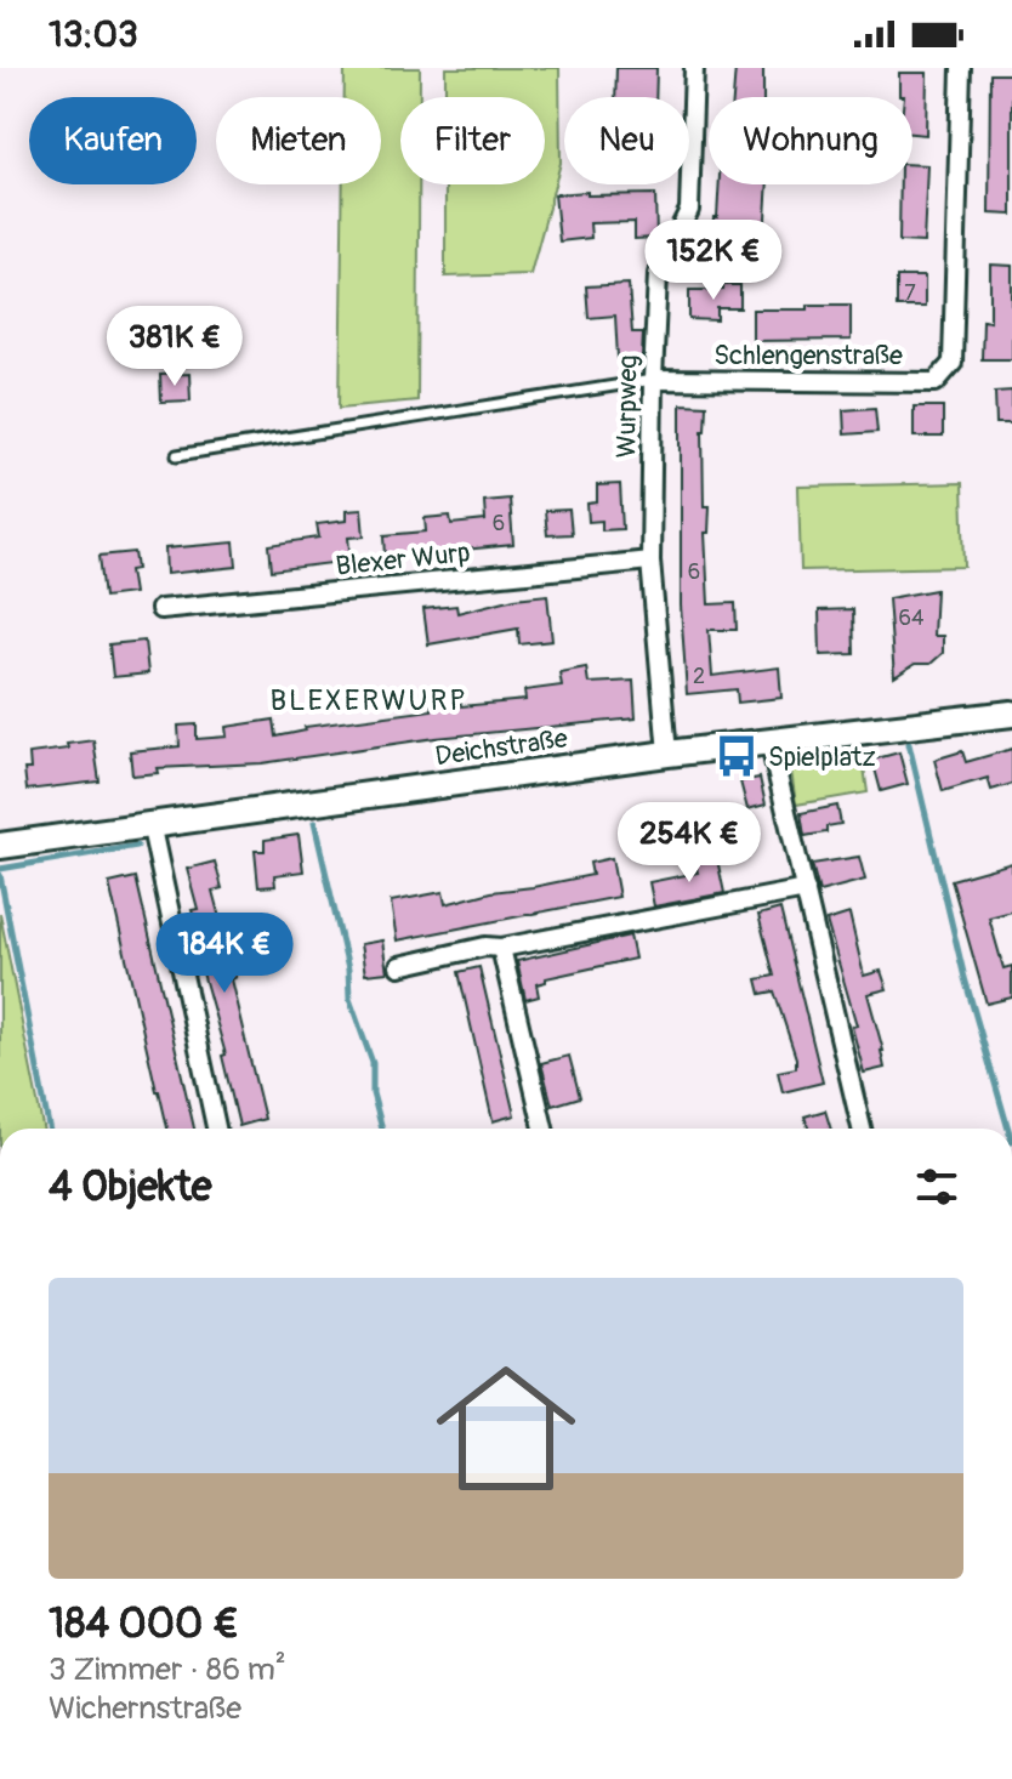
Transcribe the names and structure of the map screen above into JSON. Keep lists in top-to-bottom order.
{
  "streets": {
    "street": [
      "Schlengenstraße",
      "Wurpweg",
      "Blexer Wurp",
      "Deichstraße"
    ]
  },
  "crossings": [
    ["Schlengenstraße", "Wurpweg"],
    ["Wurpweg", "Blexer Wurp"],
    ["Wurpweg", "Deichstraße"]
  ],
  "districts": ["BLEXERWURP"],
  "places": {
    "bus stop": ["Spielplatz"]
  },
  "house_numbers": [
    "7",
    "6",
    "6",
    "64",
    "2"
  ],
  "page": {
    "status": "13:03",
    "chip": [
      "Kaufen",
      "Mieten",
      "Filter",
      "Neu",
      "Wohnung"
    ],
    "price": [
      "152K €",
      "381K €",
      "254K €",
      "184K €"
    ],
    "heading": "4 Objekte",
    "list": [
      {
        "name": "184 000 €",
        "note": "3 Zimmer · 86 m² · Wichernstraße"
      }
    ]
  }
}
